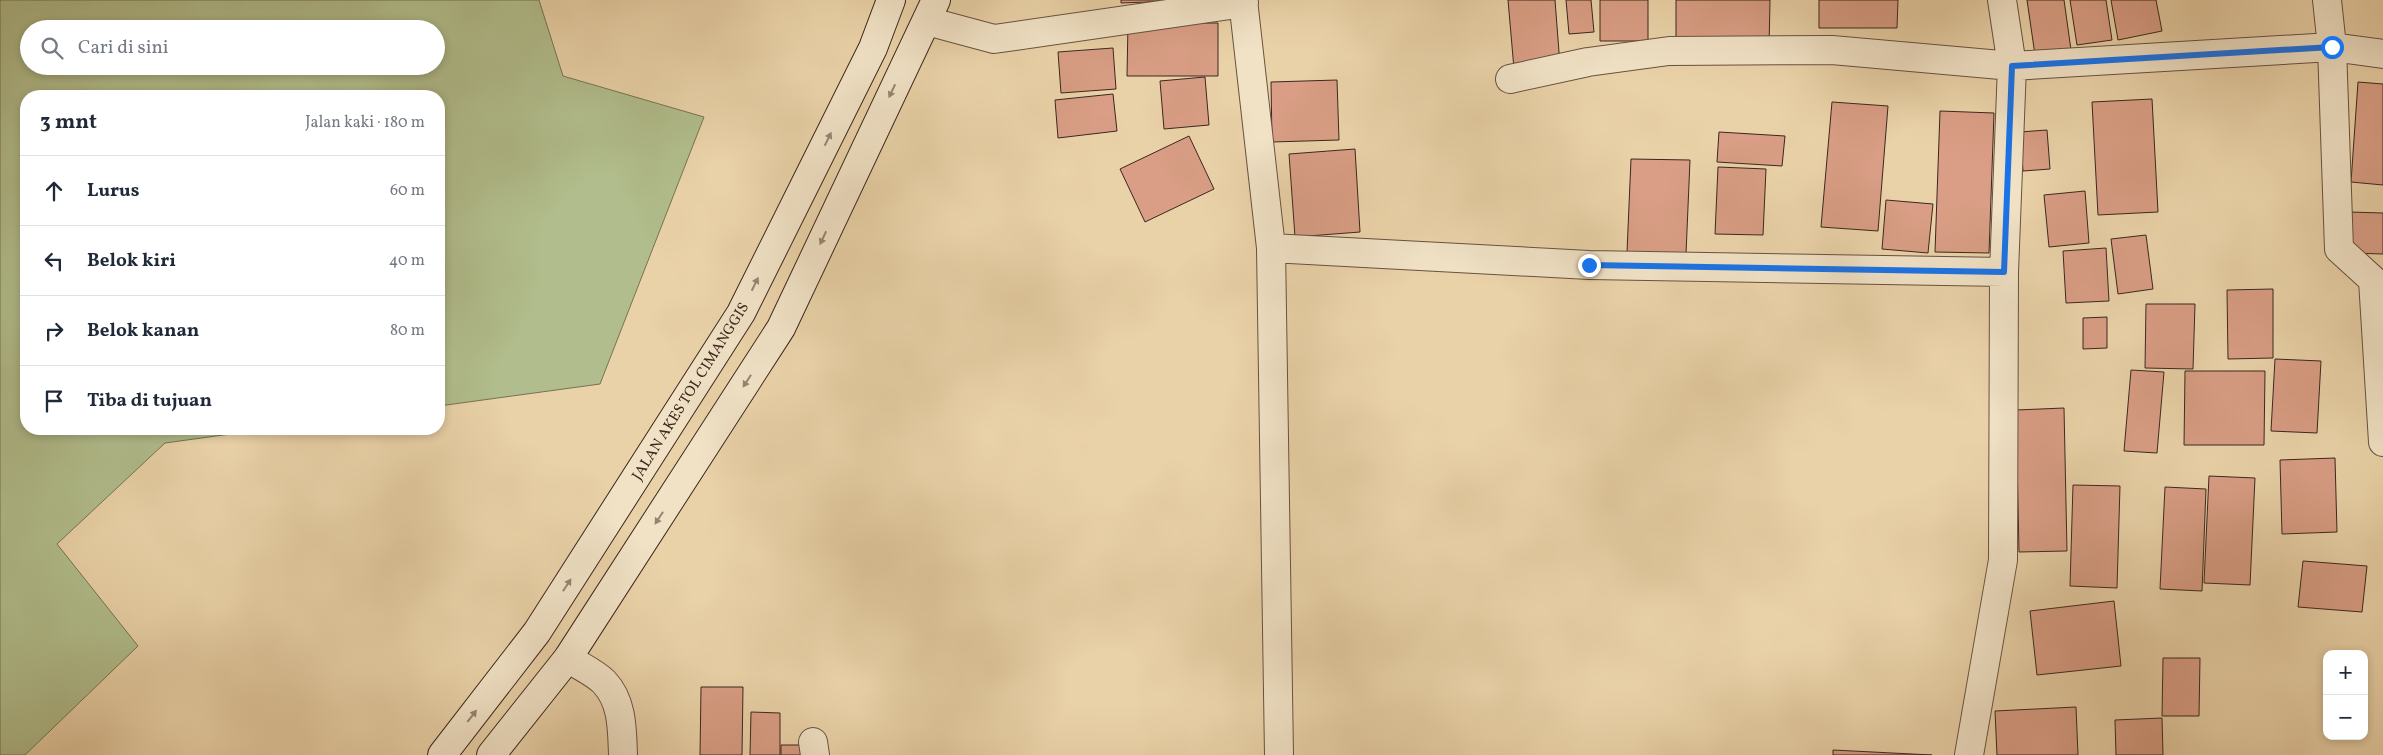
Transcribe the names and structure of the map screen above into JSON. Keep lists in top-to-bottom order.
{
  "streets": {
    "street": ["JALAN AKES TOL CIMANGGIS"]
  },
  "page": {
    "search": "Cari di sini",
    "heading": ["3 mnt", "Jalan kaki · 180 m"],
    "list": [
      ["Lurus", "60 m"],
      ["Belok kiri", "40 m"],
      ["Belok kanan", "80 m"],
      "Tiba di tujuan"
    ],
    "map_buttons": ["+", "−"]
  }
}
